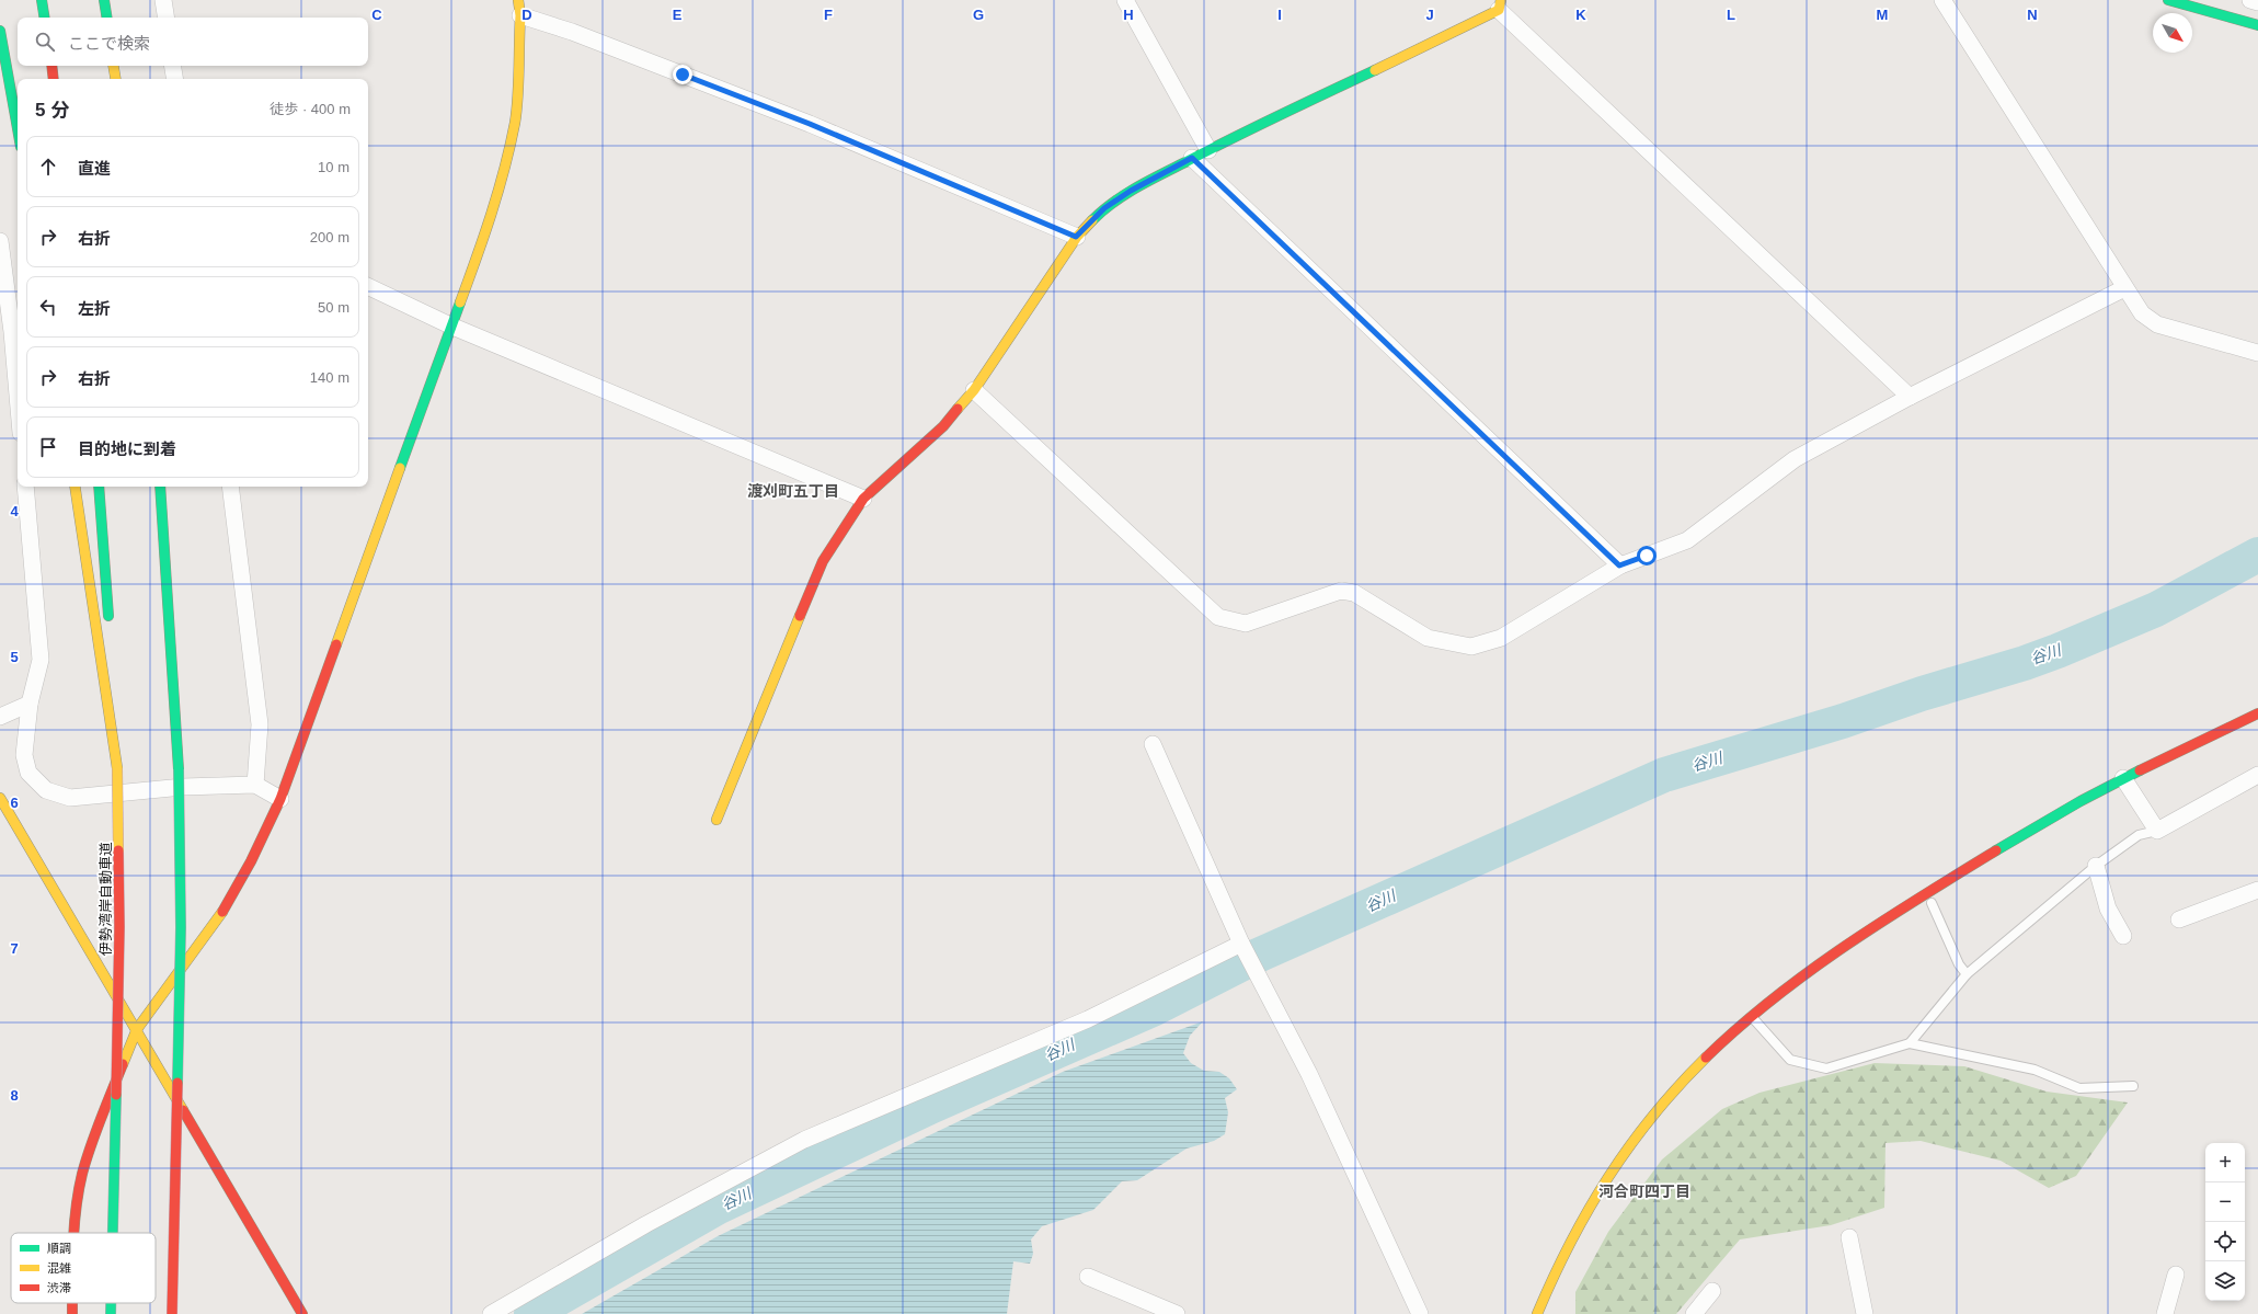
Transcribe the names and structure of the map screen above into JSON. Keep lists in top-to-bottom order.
{
  "streets": {
    "main road": ["伊勢湾岸自動車道"]
  },
  "districts": ["渡刈町五丁目", "河合町四丁目"],
  "water": ["谷川"],
  "legend": ["順調", "混雑", "渋滞"],
  "north": "bottom right",
  "page": {
    "search": "ここで検索",
    "heading": ["5 分", "徒歩 · 400 m"],
    "list": [
      ["直進", "10 m"],
      ["右折", "200 m"],
      ["左折", "50 m"],
      ["右折", "140 m"],
      "目的地に到着"
    ],
    "map_buttons": ["+", "−"]
  },
  "grid": {
    "columns": [
      "C",
      "D",
      "E",
      "F",
      "G",
      "H",
      "I",
      "J",
      "K",
      "L",
      "M",
      "N"
    ],
    "rows": [
      "4",
      "5",
      "6",
      "7",
      "8"
    ]
  }
}
